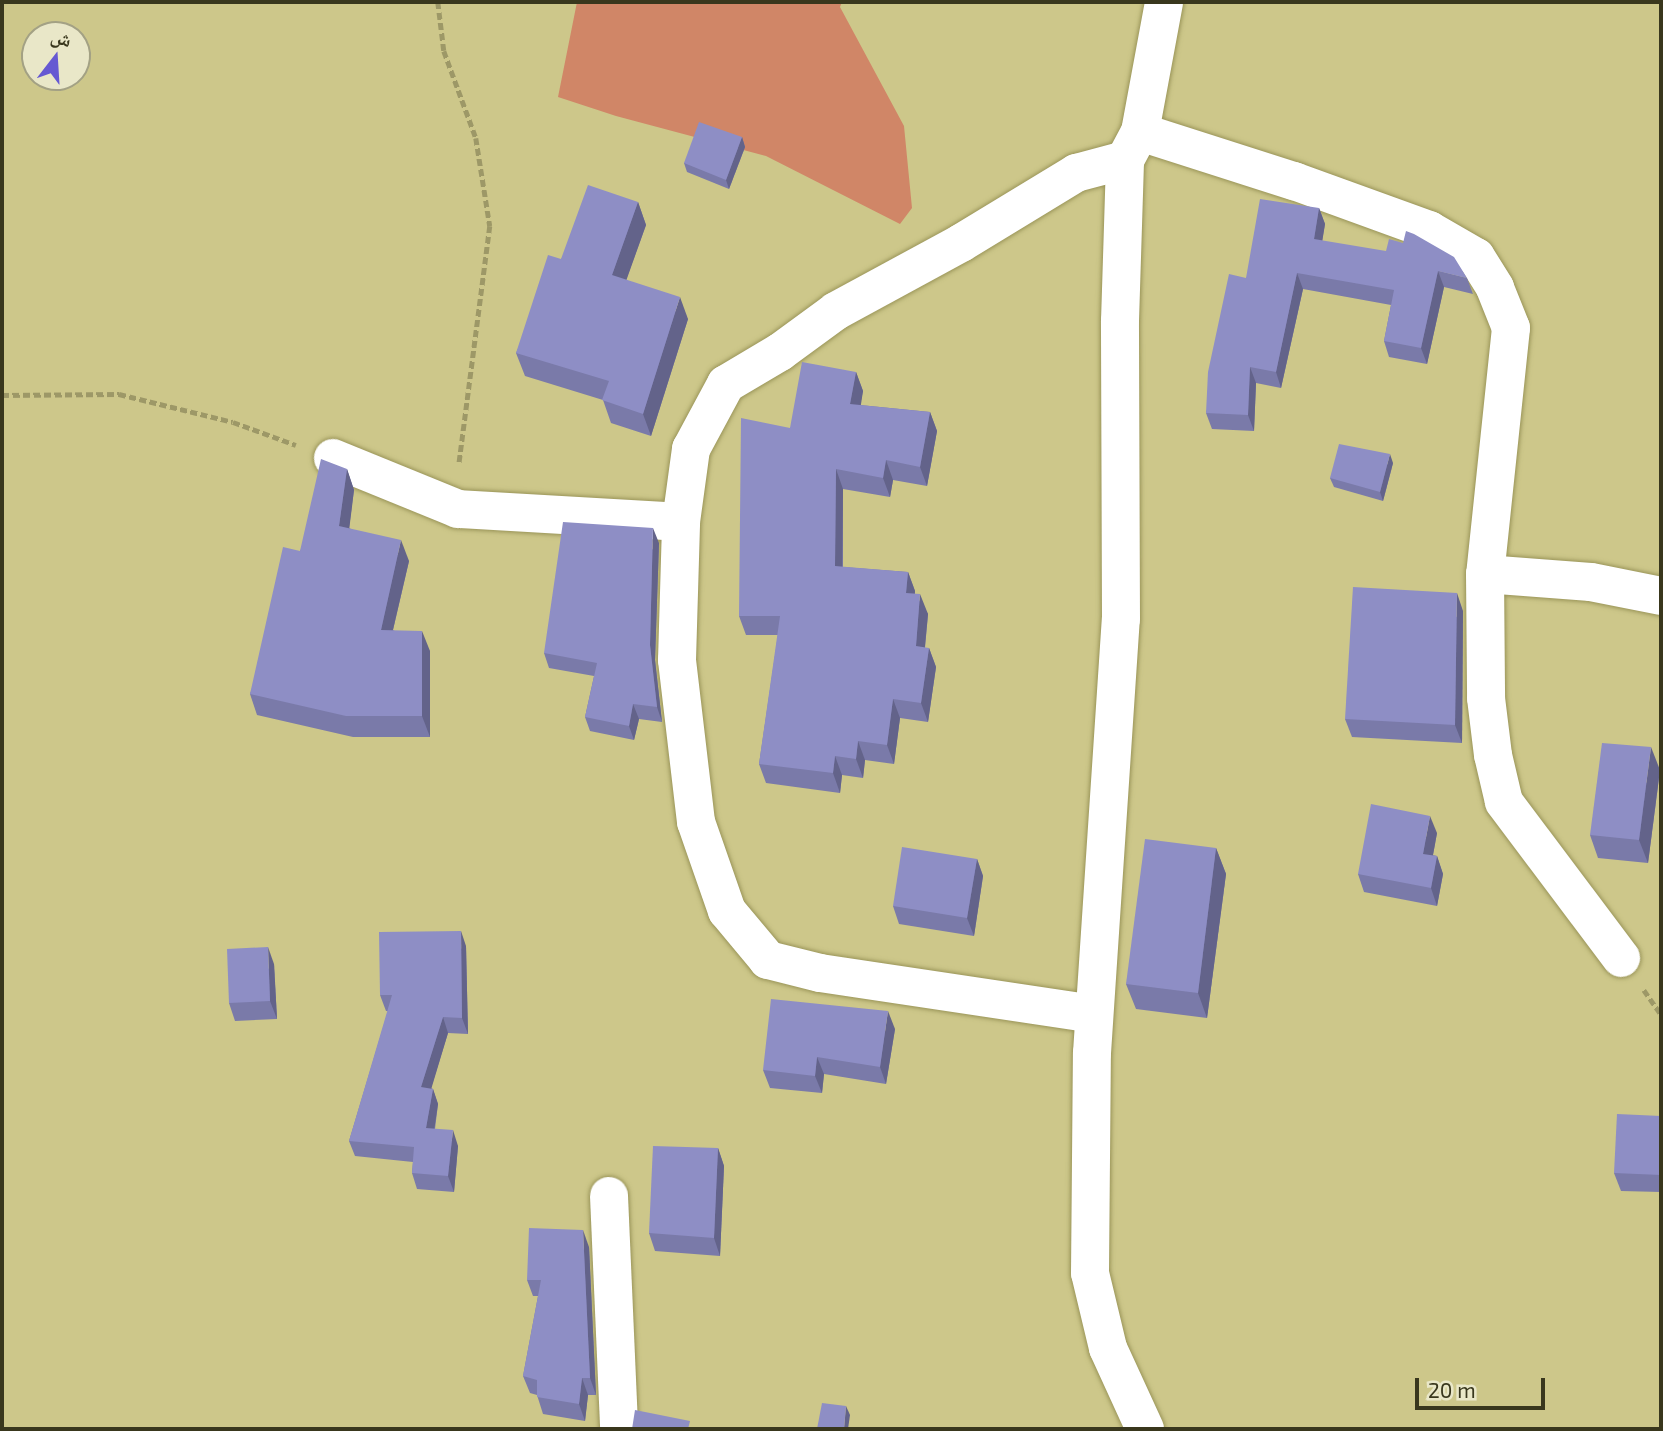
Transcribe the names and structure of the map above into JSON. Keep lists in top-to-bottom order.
{
  "scale_bar": "20 m",
  "north": "top"
}
